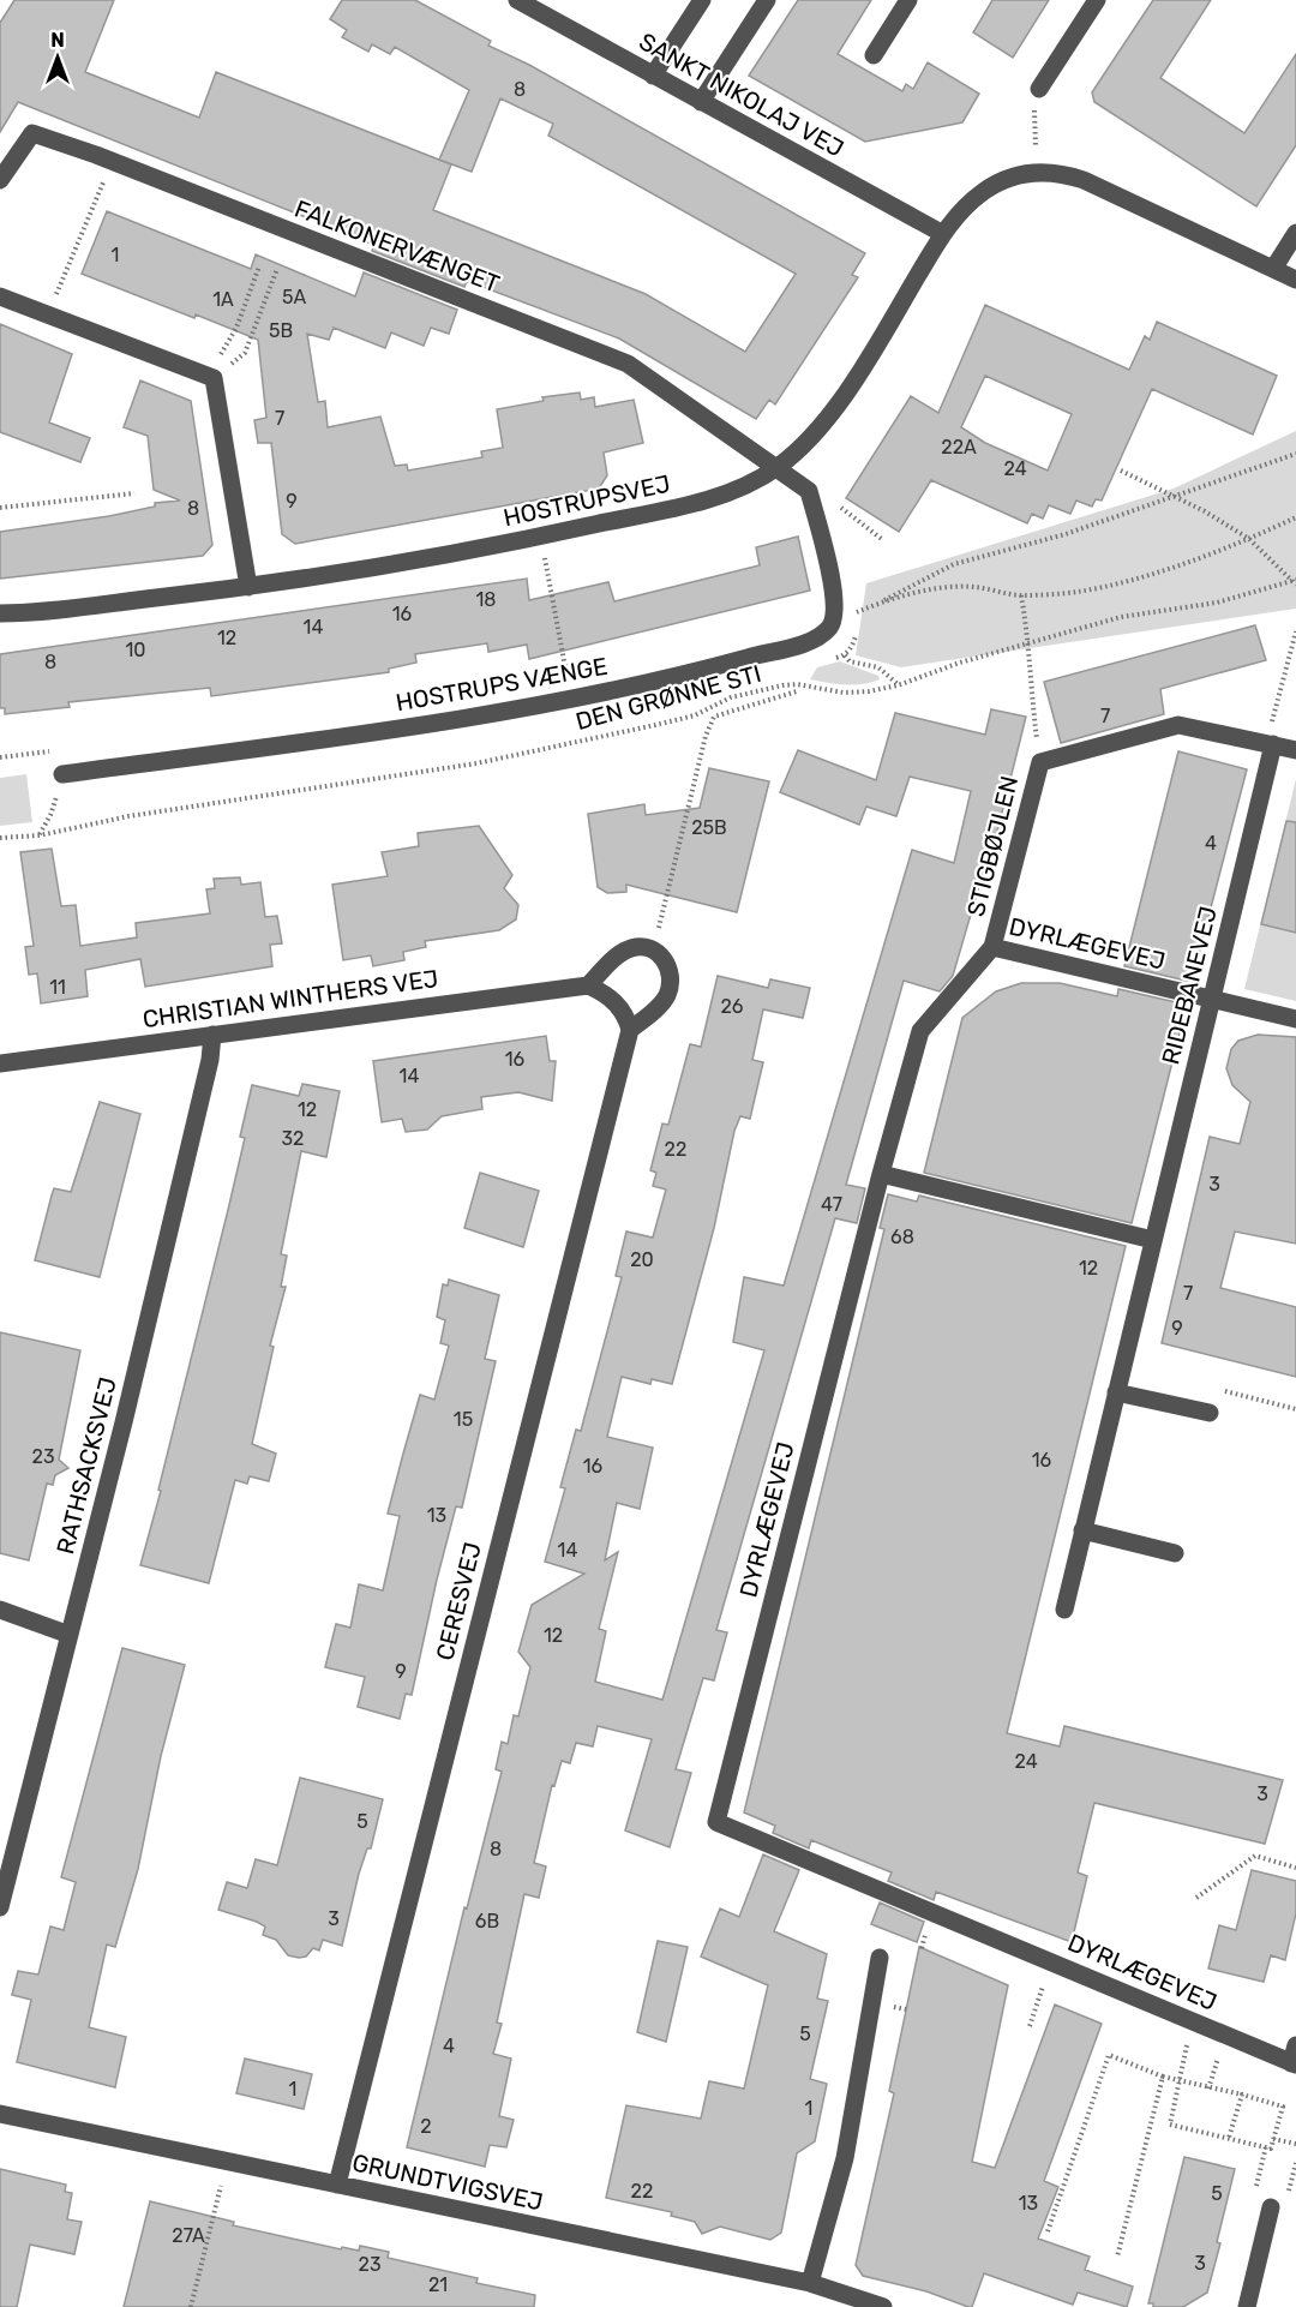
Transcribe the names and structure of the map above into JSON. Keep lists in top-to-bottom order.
{
  "streets": {
    "street": [
      "SANKT NIKOLAJ VEJ",
      "FALKONERVÆNGET",
      "HOSTRUPSVEJ",
      "HOSTRUPS VÆNGE",
      "STIGBØJLEN",
      "DYRLÆGEVEJ",
      "RIDEBANEVEJ",
      "CHRISTIAN WINTHERS VEJ",
      "RATHSACKSVEJ",
      "CERESVEJ",
      "GRUNDTVIGSVEJ"
    ],
    "path": ["DEN GRØNNE STI"]
  },
  "crossings": [
    ["SANKT NIKOLAJ VEJ", "HOSTRUPSVEJ"],
    ["FALKONERVÆNGET", "HOSTRUPSVEJ"],
    ["STIGBØJLEN", "DYRLÆGEVEJ"],
    ["STIGBØJLEN", "RIDEBANEVEJ"],
    ["DYRLÆGEVEJ", "RIDEBANEVEJ"],
    ["CHRISTIAN WINTHERS VEJ", "RATHSACKSVEJ"],
    ["CERESVEJ", "GRUNDTVIGSVEJ"]
  ],
  "house_numbers": [
    "8",
    "1",
    "5A",
    "1A",
    "5B",
    "7",
    "22A",
    "24",
    "9",
    "8",
    "18",
    "16",
    "14",
    "12",
    "10",
    "8",
    "7",
    "25B",
    "4",
    "11",
    "26",
    "16",
    "14",
    "12",
    "32",
    "22",
    "3",
    "47",
    "68",
    "20",
    "12",
    "7",
    "9",
    "15",
    "23",
    "16",
    "16",
    "13",
    "14",
    "12",
    "9",
    "24",
    "3",
    "5",
    "8",
    "3",
    "6B",
    "5",
    "4",
    "1",
    "1",
    "2",
    "22",
    "5",
    "13",
    "27A",
    "3",
    "23",
    "21"
  ],
  "north": "top"
}
